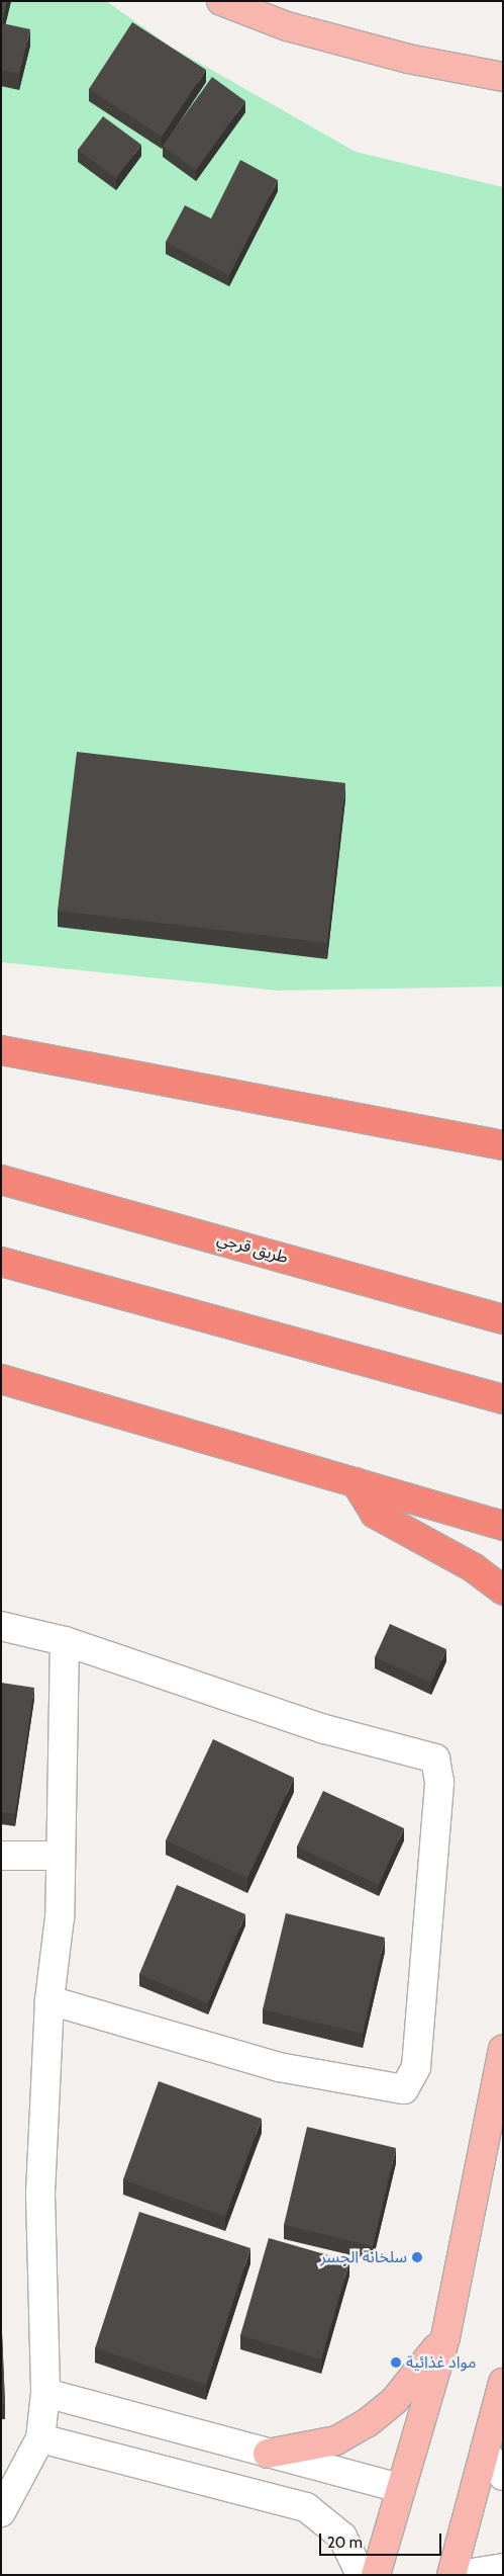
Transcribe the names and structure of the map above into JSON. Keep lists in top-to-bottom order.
{
  "streets": {
    "highway": ["طريق قرجي"]
  },
  "places": ["سلخانة الجسر", "مواد غذائية"],
  "scale_bar": "20 m"
}
